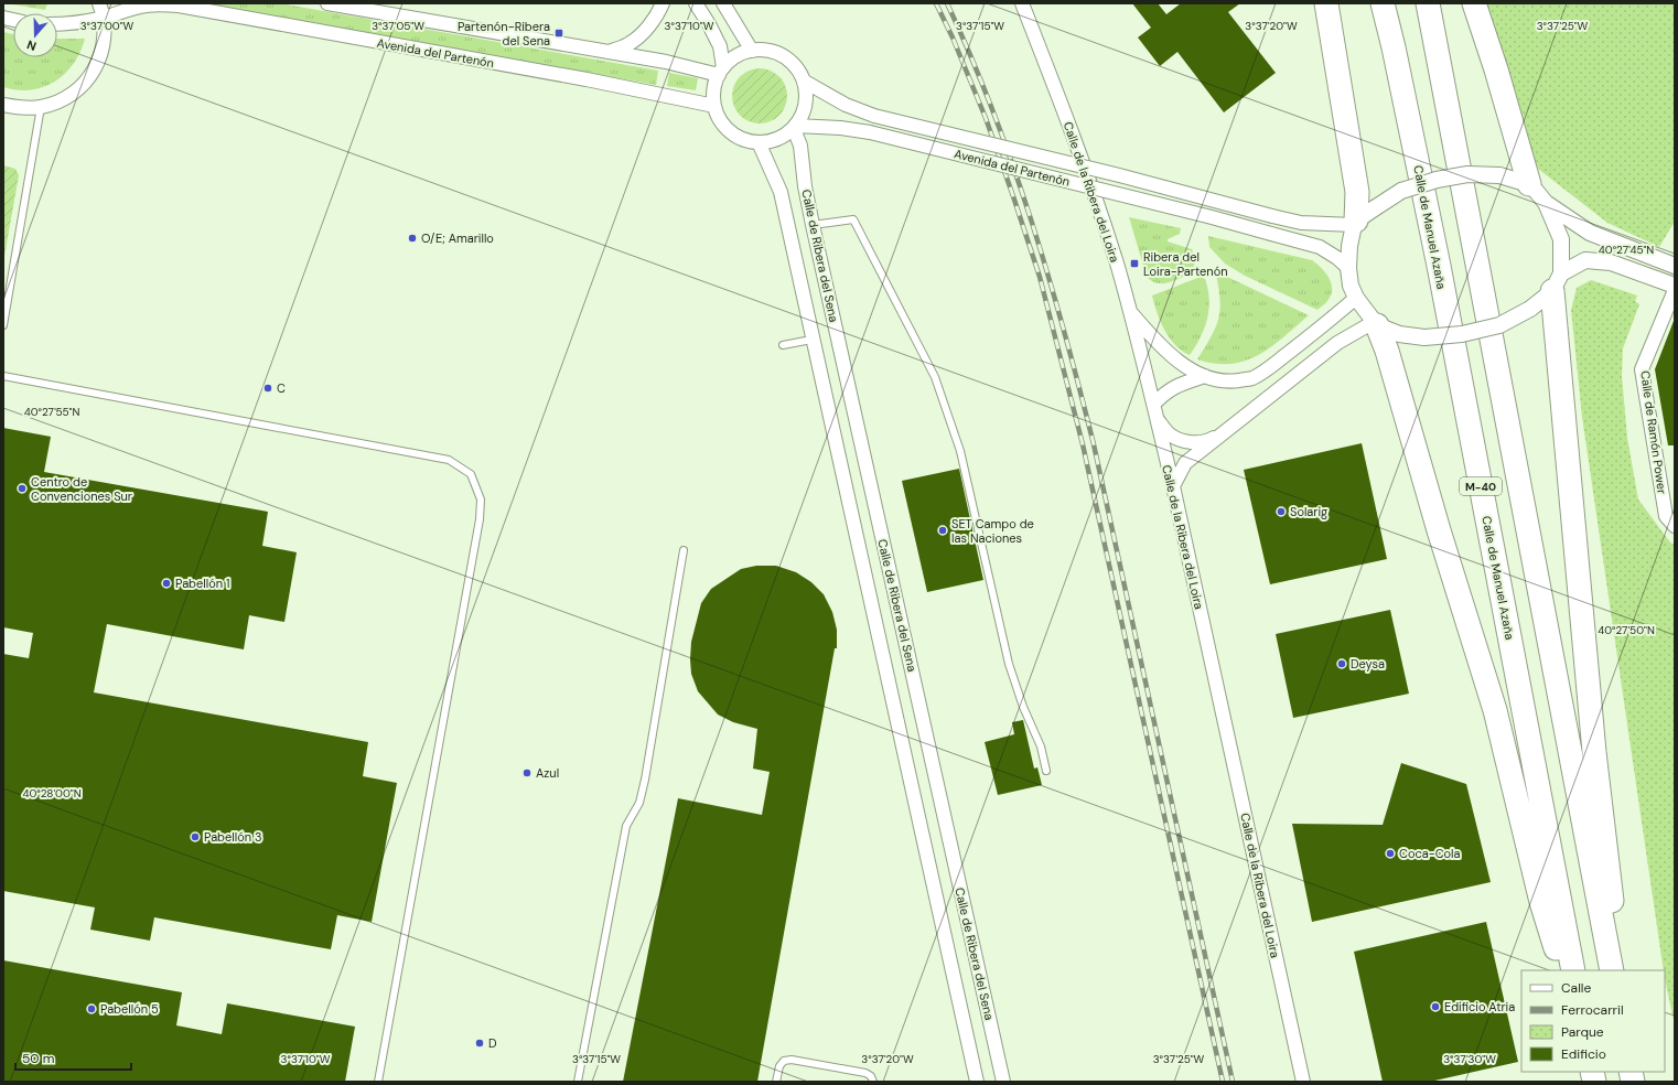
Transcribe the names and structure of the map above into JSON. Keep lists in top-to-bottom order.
{
  "streets": {
    "highway": ["Calle de Manuel Azaña", "M-40"],
    "street": [
      "Avenida del Partenón",
      "Calle de la Ribera del Loira",
      "Calle de Ribera del Sena",
      "Calle de Ramón Power"
    ]
  },
  "crossings": [
    ["Avenida del Partenón", "Calle de Ribera del Sena"]
  ],
  "places": {
    "transit": ["Partenón-Ribera del Sena", "Ribera del Loira-Partenón"],
    "other": [
      "O/E; Amarillo",
      "C",
      "Centro de Convenciones Sur",
      "Solarig",
      "SET Campo de las Naciones",
      "Pabellón 1",
      "Deysa",
      "Azul",
      "Pabellón 3",
      "Coca-Cola",
      "Edificio Atria",
      "Pabellón 5",
      "D"
    ]
  },
  "legend": [
    "Calle",
    "Ferrocarril",
    "Parque",
    "Edificio"
  ],
  "scale_bar": "50 m",
  "north": "bottom",
  "coordinates": [
    "3°37'00\"W",
    "3°37'05\"W",
    "3°37'10\"W",
    "3°37'15\"W",
    "3°37'20\"W",
    "3°37'25\"W",
    "40°27'45\"N",
    "40°27'55\"N",
    "40°27'50\"N",
    "40°28'00\"N",
    "3°37'30\"W"
  ]
}
